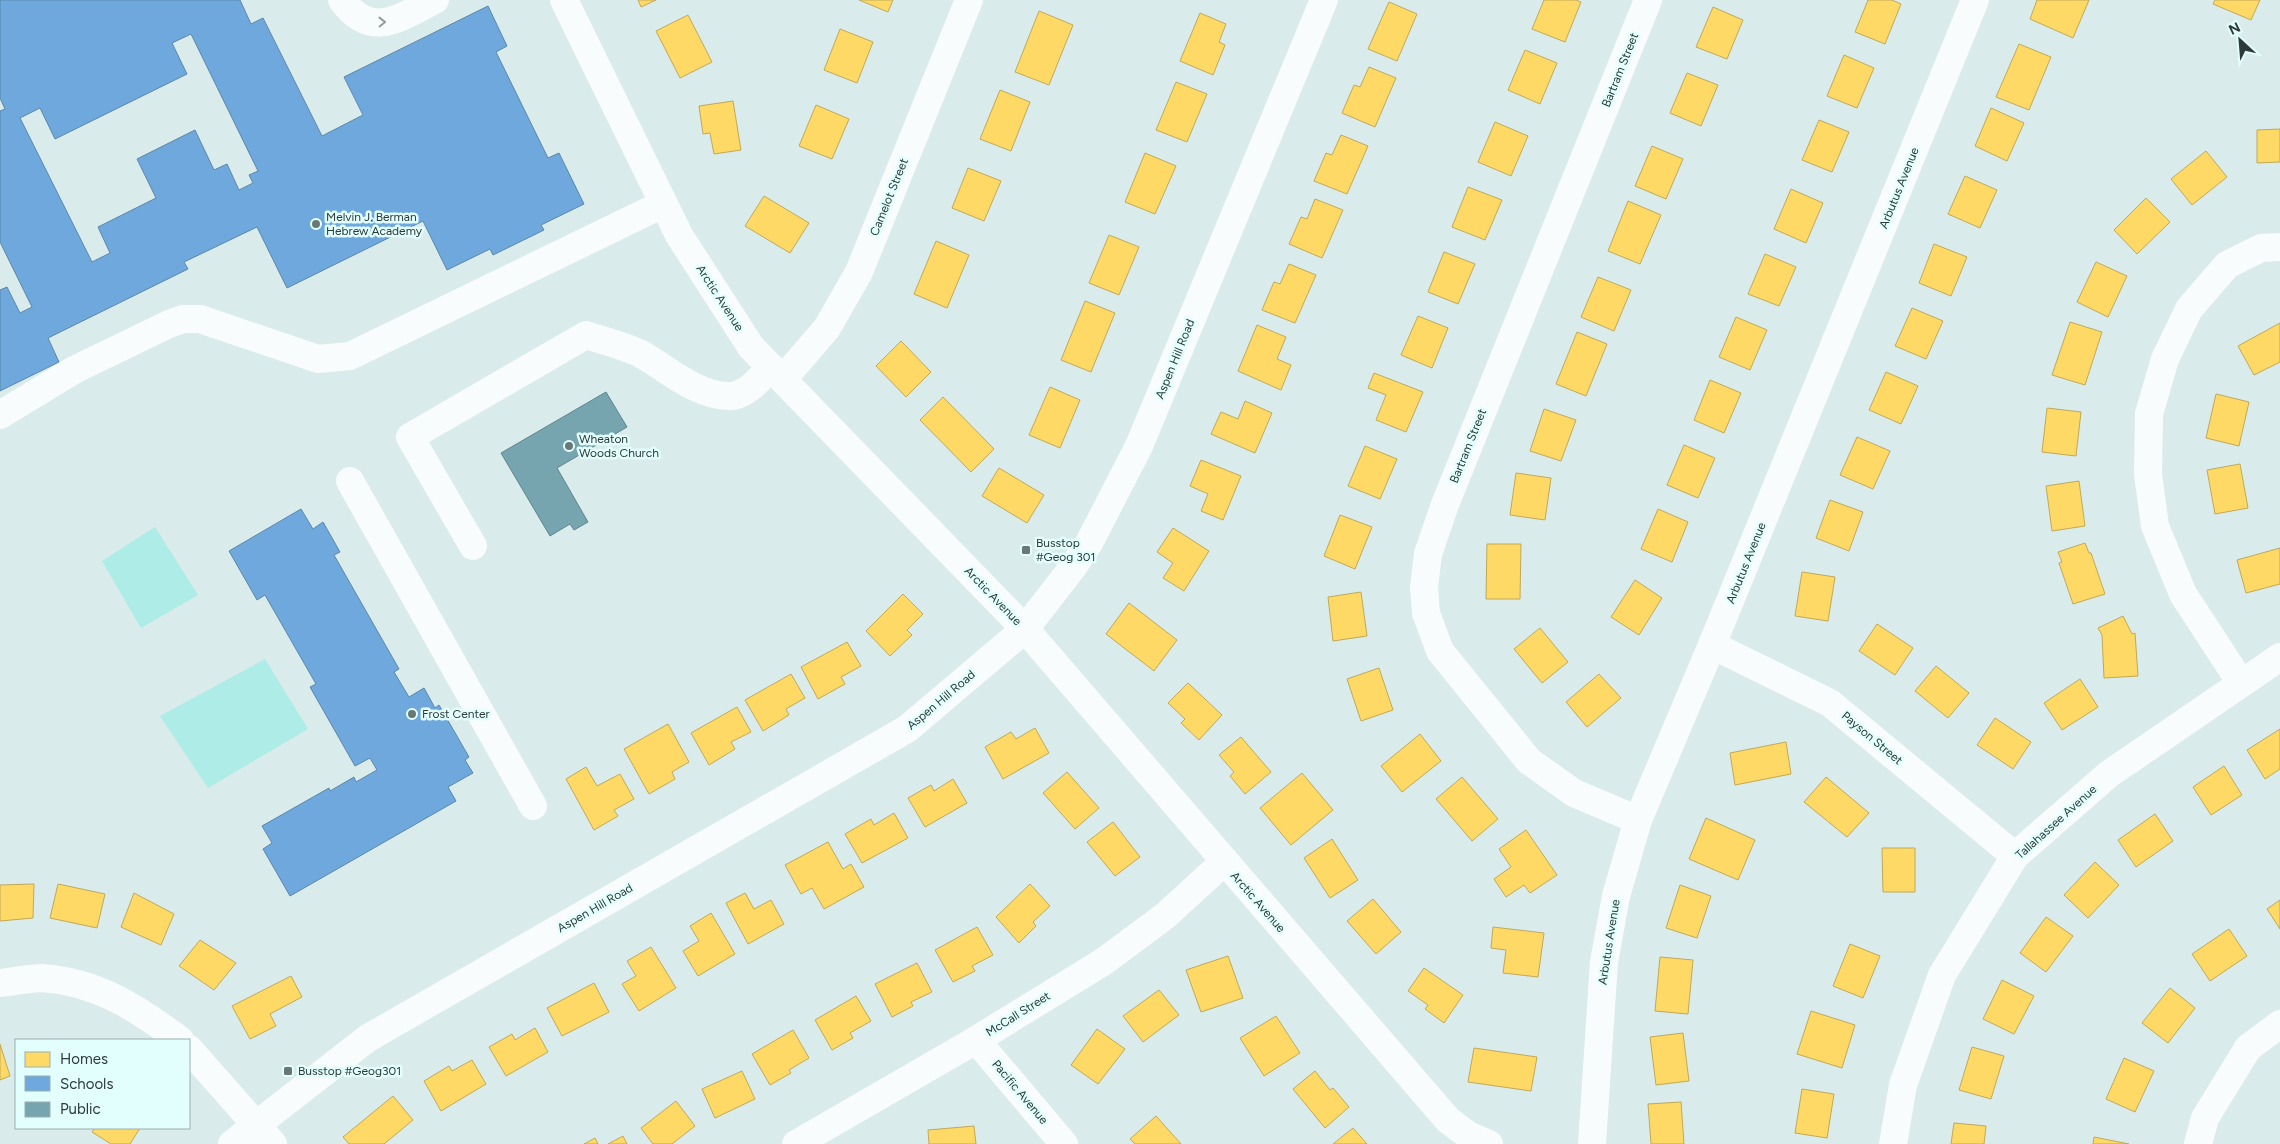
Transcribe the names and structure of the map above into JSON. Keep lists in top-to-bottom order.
{
  "streets": {
    "street": [
      "Bartram Street",
      "Arbutus Avenue",
      "Camelot Street",
      "Arctic Avenue",
      "Aspen Hill Road",
      "Payson Street",
      "Tallahassee Avenue",
      "McCall Street",
      "Pacific Avenue"
    ]
  },
  "crossings": [
    ["Bartram Street", "Arbutus Avenue"],
    ["Arbutus Avenue", "Payson Street"],
    ["Camelot Street", "Arctic Avenue"],
    ["Arctic Avenue", "Aspen Hill Road"],
    ["Arctic Avenue", "McCall Street"],
    ["Payson Street", "Tallahassee Avenue"],
    ["McCall Street", "Pacific Avenue"]
  ],
  "places": {
    "other": ["Melvin J. Berman Hebrew Academy", "Wheaton Woods Church", "Frost Center"],
    "transit": ["Busstop #Geog 301", "Busstop #Geog301"]
  },
  "legend": ["Homes", "Schools", "Public"],
  "north": "top left"
}
